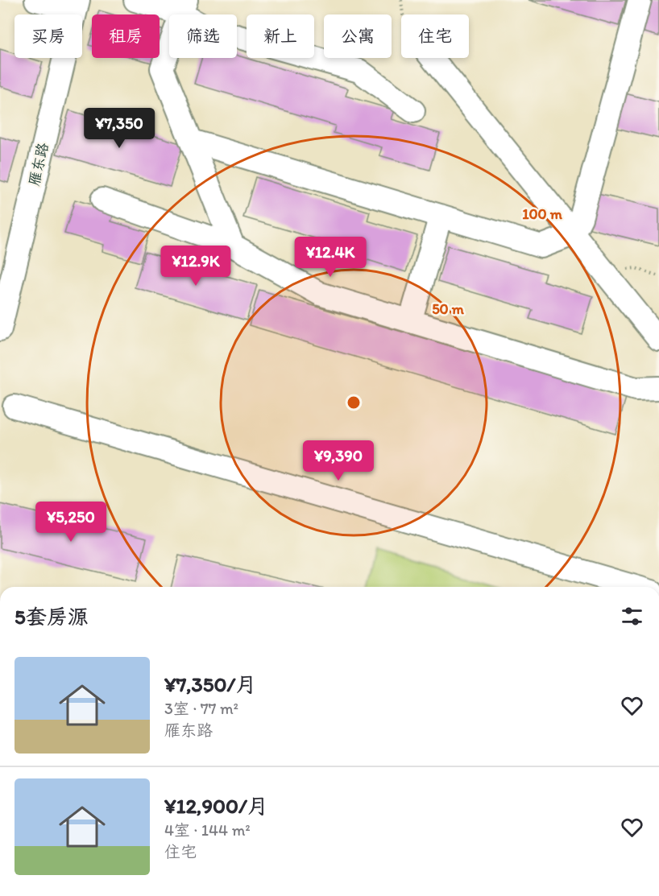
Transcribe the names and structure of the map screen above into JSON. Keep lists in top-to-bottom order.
{
  "streets": {
    "street": ["雁东路"]
  },
  "page": {
    "chip": [
      "买房",
      "租房",
      "筛选",
      "新上",
      "公寓",
      "住宅"
    ],
    "price": [
      "¥7,350",
      "¥12.4K",
      "¥12.9K",
      "¥9,390",
      "¥5,250"
    ],
    "heading": "5套房源",
    "list": [
      {
        "name": "¥7,350/月",
        "note": "3室 · 77 m² · 雁东路"
      },
      {
        "name": "¥12,900/月",
        "note": "4室 · 144 m² · 住宅"
      }
    ]
  },
  "rings": ["100 m", "50 m"]
}
